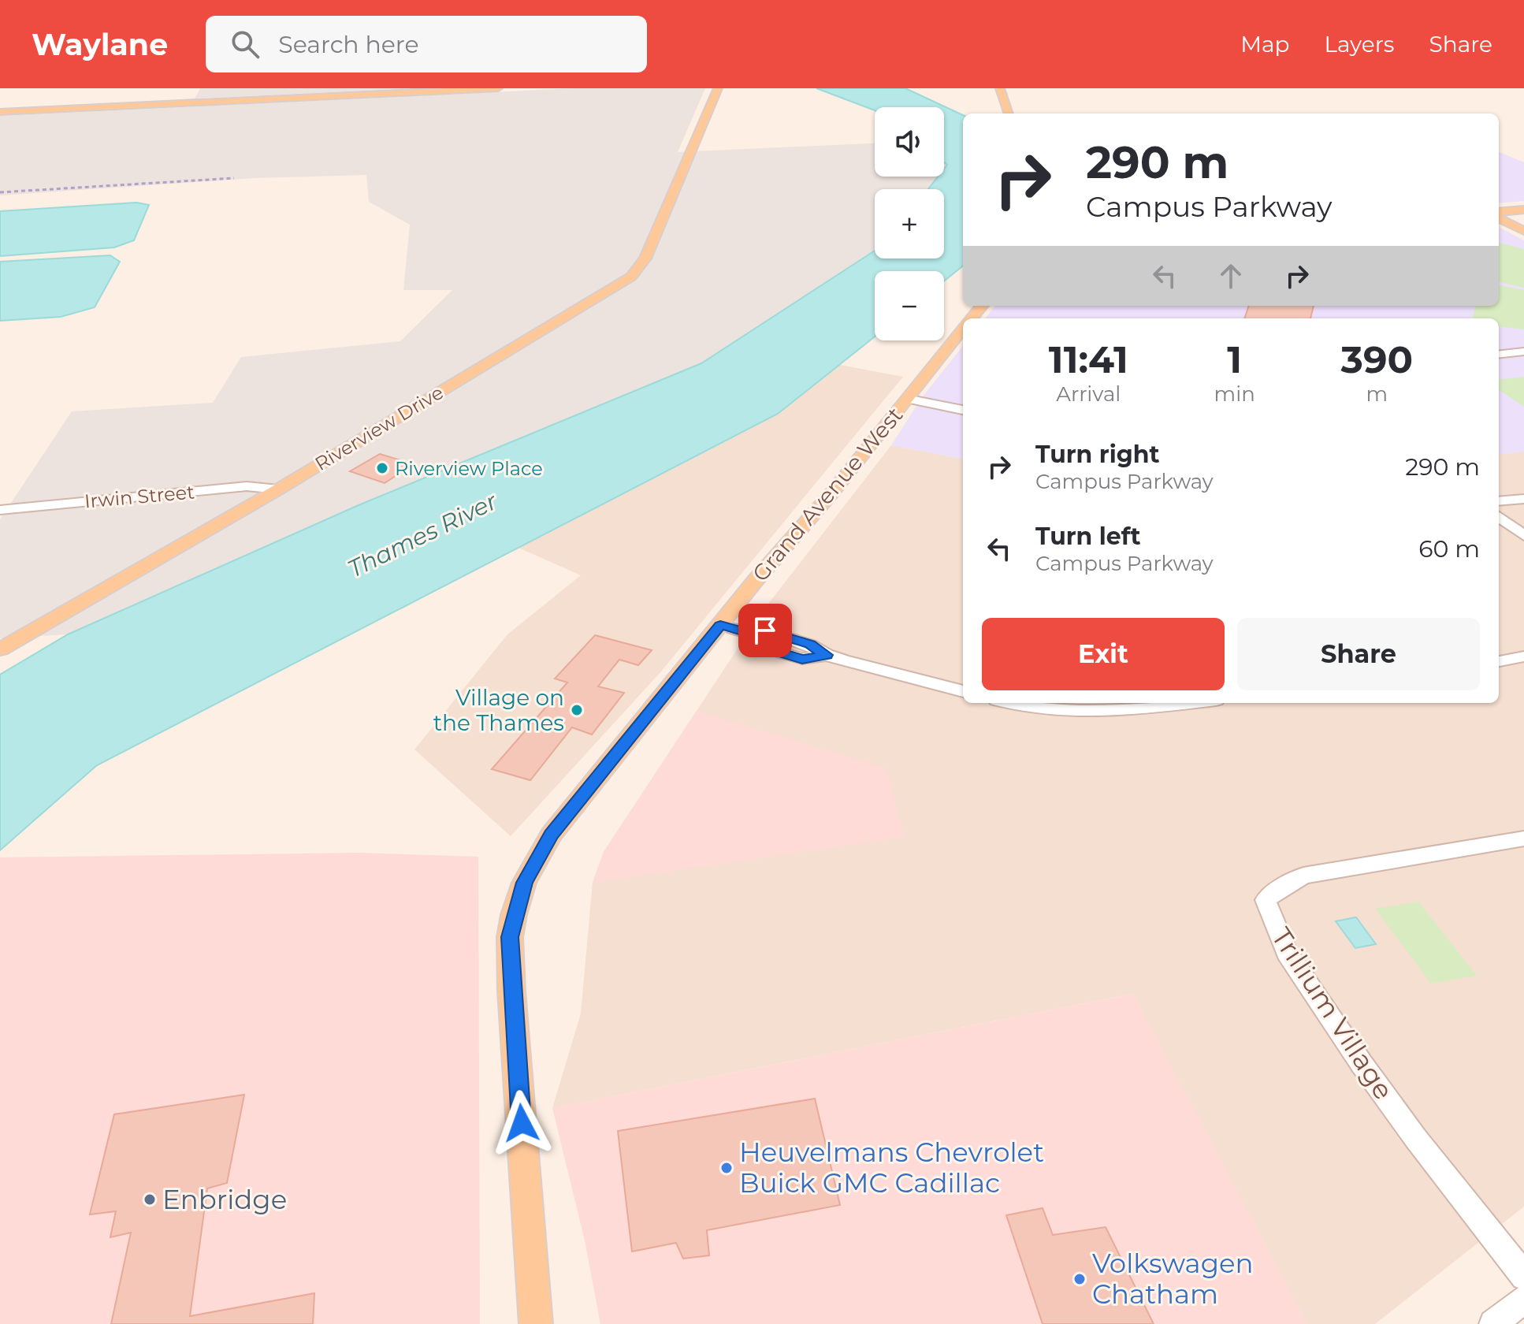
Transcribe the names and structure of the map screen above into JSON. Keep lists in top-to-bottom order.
{
  "streets": {
    "main road": ["Riverview Drive", "Grand Avenue West"],
    "street": ["Irwin Street", "Trillium Village"]
  },
  "crossings": [
    ["Riverview Drive", "Irwin Street"]
  ],
  "water": ["Thames River"],
  "places": [
    "Riverview Place",
    "Village on the Thames",
    "Heuvelmans Chevrolet Buick GMC Cadillac",
    "Enbridge",
    "Volkswagen Chatham"
  ],
  "page": {
    "header": "Waylane",
    "search": "Search here",
    "nav": ["Map", "Layers", "Share"],
    "map_buttons": ["+", "−"],
    "turn": ["290 m", "Campus Parkway"],
    "eta": [
      "11:41",
      "Arrival",
      "1",
      "min",
      "390",
      "m"
    ],
    "list": [
      {
        "name": "Turn right",
        "note": "Campus Parkway",
        "value": "290 m"
      },
      {
        "name": "Turn left",
        "note": "Campus Parkway",
        "value": "60 m"
      }
    ],
    "buttons": ["Exit", "Share"]
  }
}
